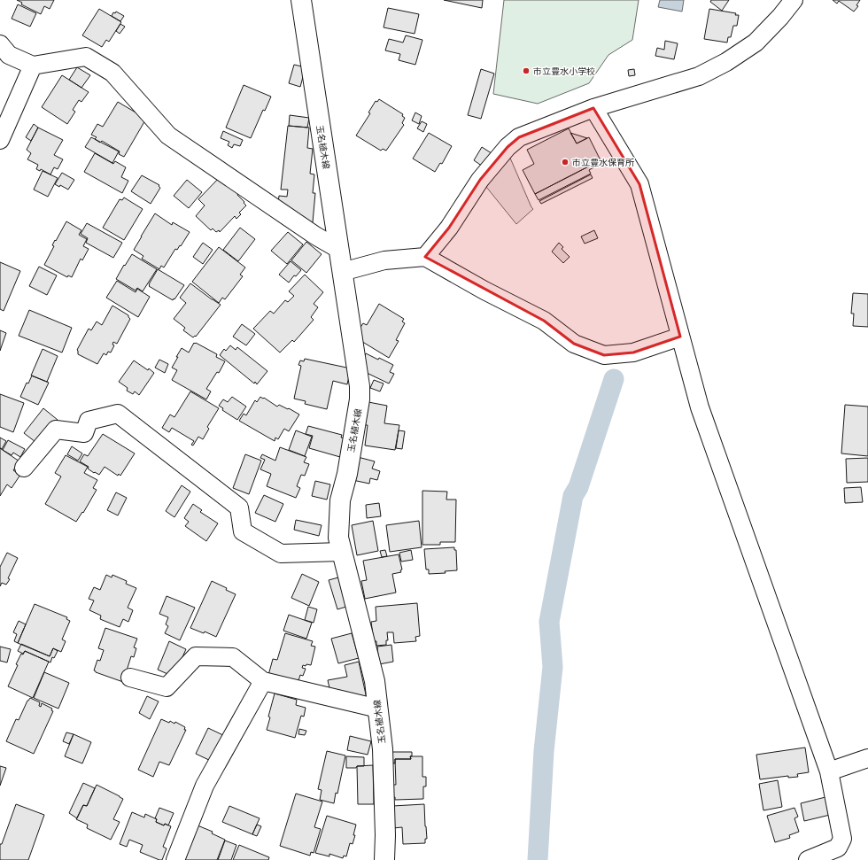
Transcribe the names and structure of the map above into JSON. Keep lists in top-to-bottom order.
{
  "streets": {
    "main road": ["玉名植木線"]
  },
  "places": ["市立豊水小学校", "市立豊水保育所"]
}
